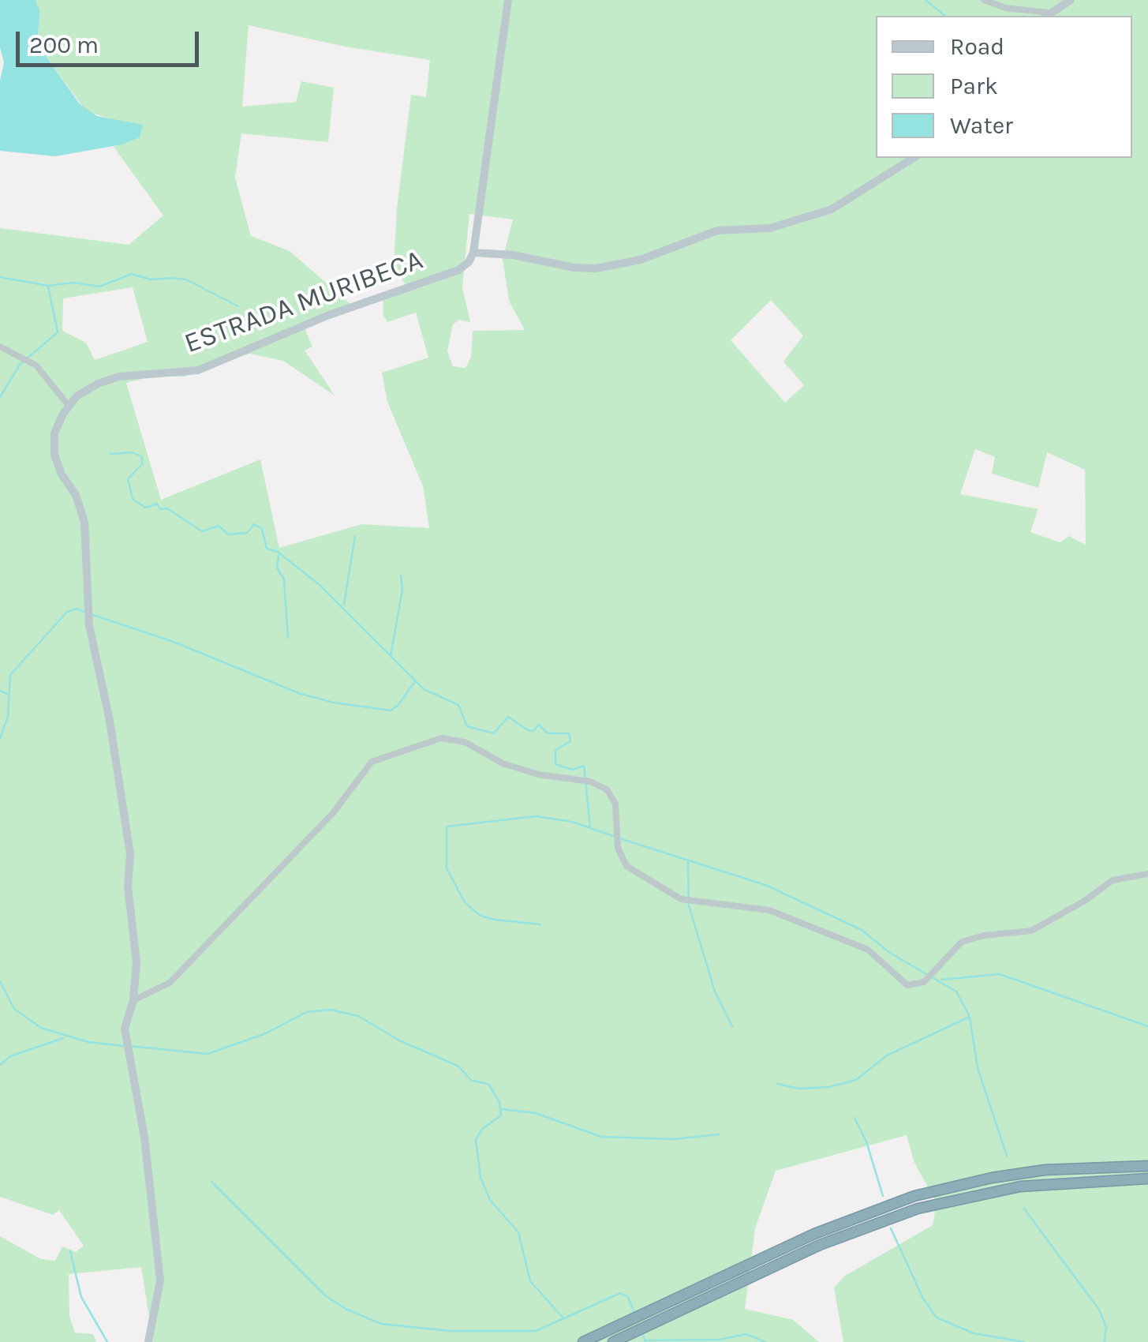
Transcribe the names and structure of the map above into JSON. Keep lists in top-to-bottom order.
{
  "streets": {
    "street": ["ESTRADA MURIBECA"]
  },
  "legend": ["Road", "Park", "Water"],
  "scale_bar": "200 m"
}
